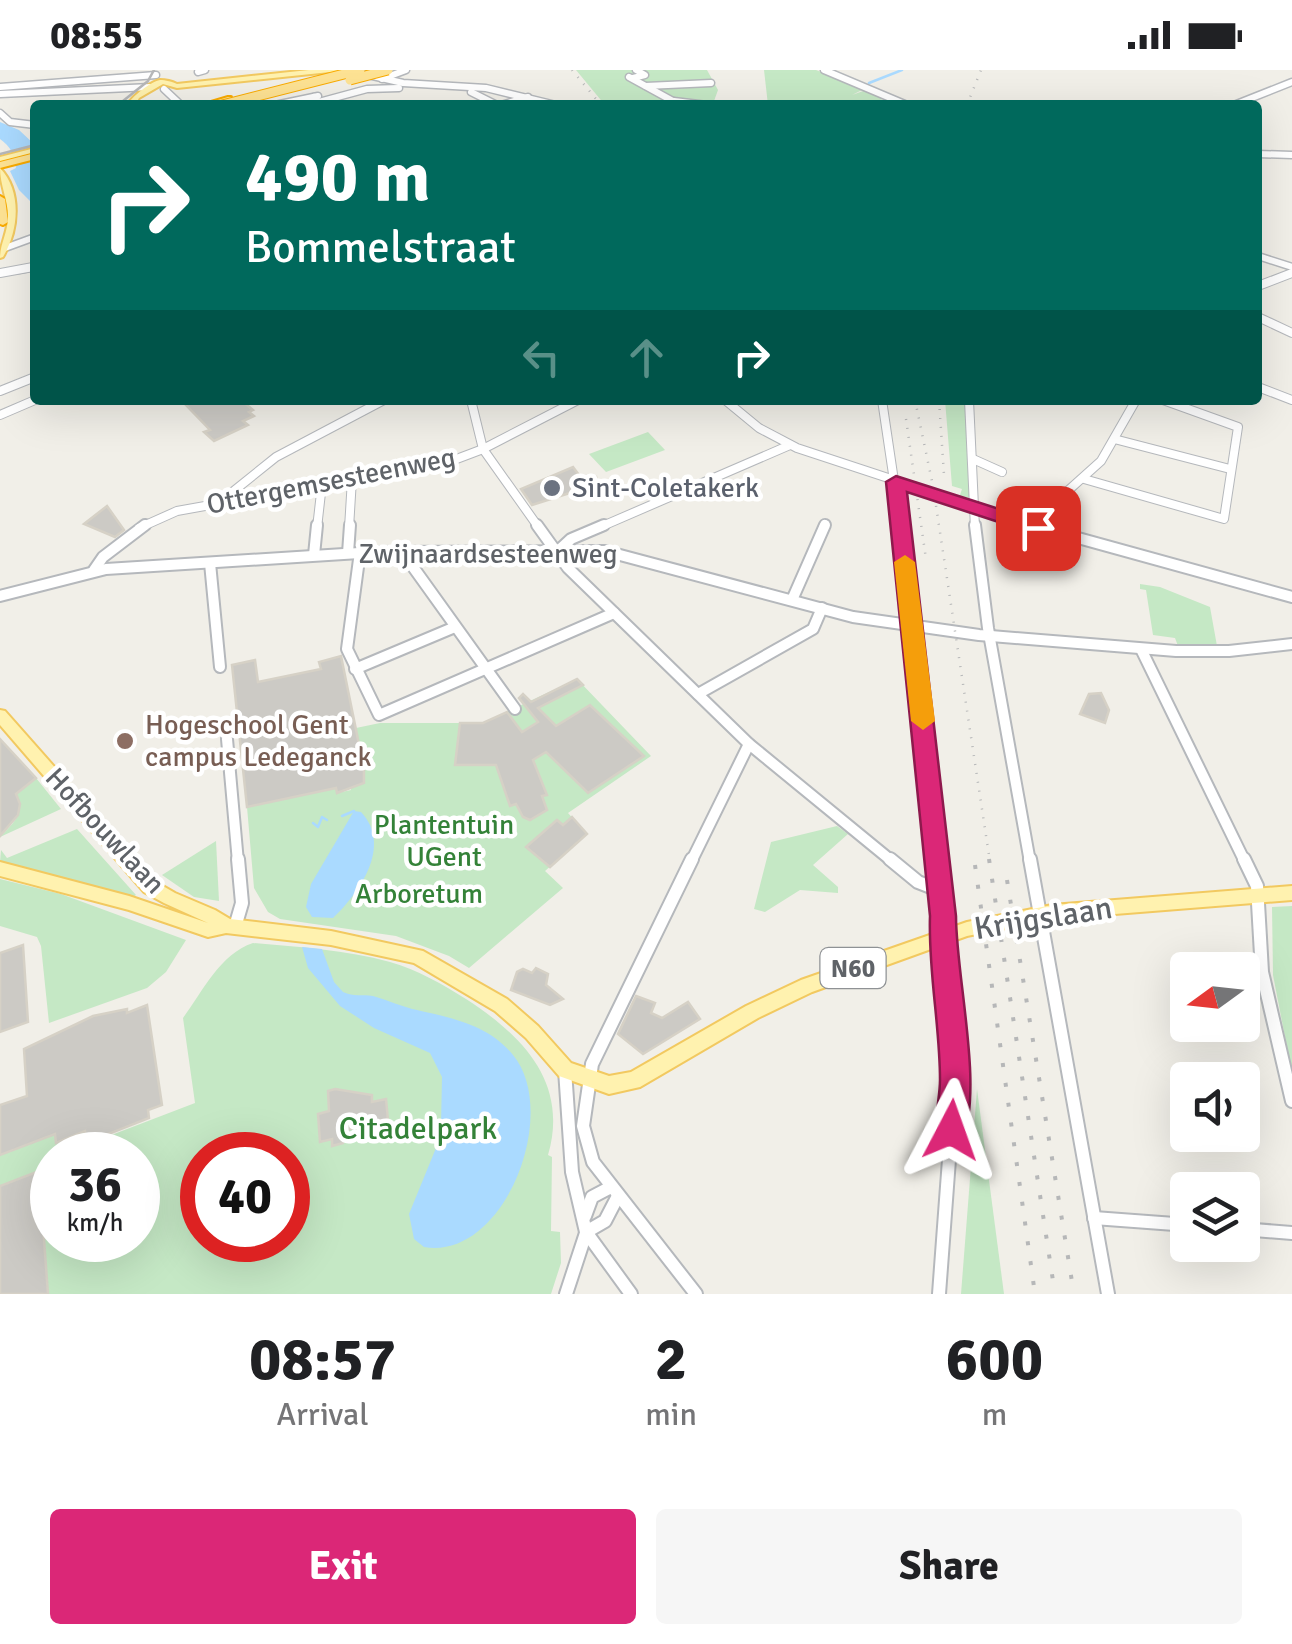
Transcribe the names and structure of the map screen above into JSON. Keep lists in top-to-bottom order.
{
  "streets": {
    "main road": ["Hofbouwlaan", "Krijgslaan", "N60"],
    "street": ["Ottergemsesteenweg", "Zwijnaardsesteenweg"]
  },
  "crossings": [
    ["Ottergemsesteenweg", "Zwijnaardsesteenweg"],
    ["Hofbouwlaan", "N60"],
    ["Krijgslaan", "N60"]
  ],
  "parks": ["Plantentuin UGent", "Arboretum", "Citadelpark"],
  "places": ["Sint-Coletakerk", "Hogeschool Gent campus Ledeganck"],
  "north": "left",
  "page": {
    "status": "08:55",
    "turn": ["490 m", "Bommelstraat"],
    "speed": "36 km/h",
    "limit": "40",
    "eta": [
      "08:57",
      "Arrival",
      "2",
      "min",
      "600",
      "m"
    ],
    "buttons": ["Exit", "Share"]
  }
}
